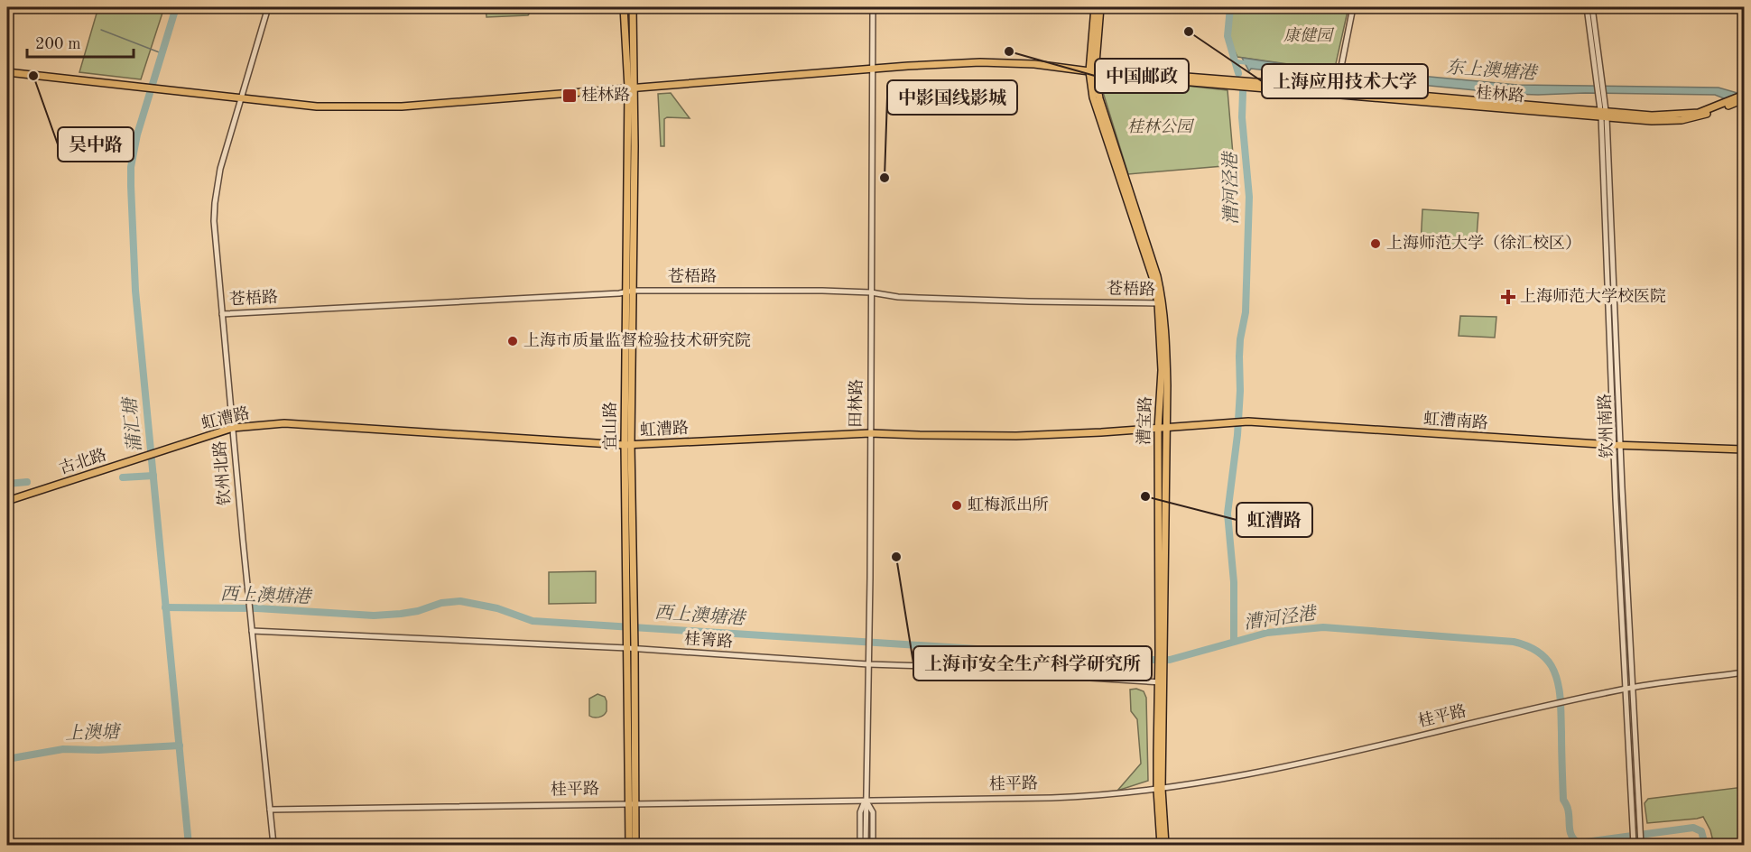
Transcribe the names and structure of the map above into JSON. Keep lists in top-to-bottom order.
{
  "streets": {
    "main road": [
      "桂林路",
      "虹漕路",
      "漕宝路",
      "虹漕南路",
      "宜山路",
      "古北路"
    ],
    "street": [
      "苍梧路",
      "田林路",
      "钦州南路",
      "钦州北路",
      "桂箐路",
      "桂平路"
    ]
  },
  "crossings": [
    ["桂林路", "田林路"],
    ["桂林路", "漕宝路"],
    ["桂林路", "宜山路"],
    ["桂林路", "钦州南路"],
    ["桂林路", "钦州北路"],
    ["苍梧路", "田林路"],
    ["苍梧路", "漕宝路"],
    ["苍梧路", "宜山路"],
    ["苍梧路", "钦州北路"],
    ["田林路", "虹漕路"],
    ["田林路", "桂箐路"],
    ["田林路", "桂平路"],
    ["虹漕路", "漕宝路"],
    ["虹漕路", "虹漕南路"],
    ["虹漕路", "宜山路"],
    ["虹漕路", "古北路"],
    ["虹漕路", "钦州北路"],
    ["漕宝路", "虹漕南路"],
    ["漕宝路", "桂箐路"],
    ["漕宝路", "桂平路"],
    ["虹漕南路", "钦州南路"],
    ["宜山路", "桂箐路"],
    ["宜山路", "桂平路"],
    ["钦州南路", "桂平路"],
    ["钦州北路", "桂箐路"],
    ["钦州北路", "桂平路"]
  ],
  "water": [
    "东上澳塘港",
    "漕河泾港",
    "蒲汇塘",
    "西上澳塘港",
    "上澳塘"
  ],
  "parks": ["康健园", "桂林公园"],
  "places": {
    "other": [
      "上海应用技术大学",
      "中国邮政",
      "吴中路",
      "中影国线影城",
      "上海师范大学（徐汇校区）",
      "上海市质量监督检验技术研究院",
      "虹漕路",
      "虹梅派出所",
      "上海市安全生产科学研究所"
    ],
    "transit": ["桂林路"],
    "health": ["上海师范大学校医院"]
  },
  "scale_bar": "200 m"
}
